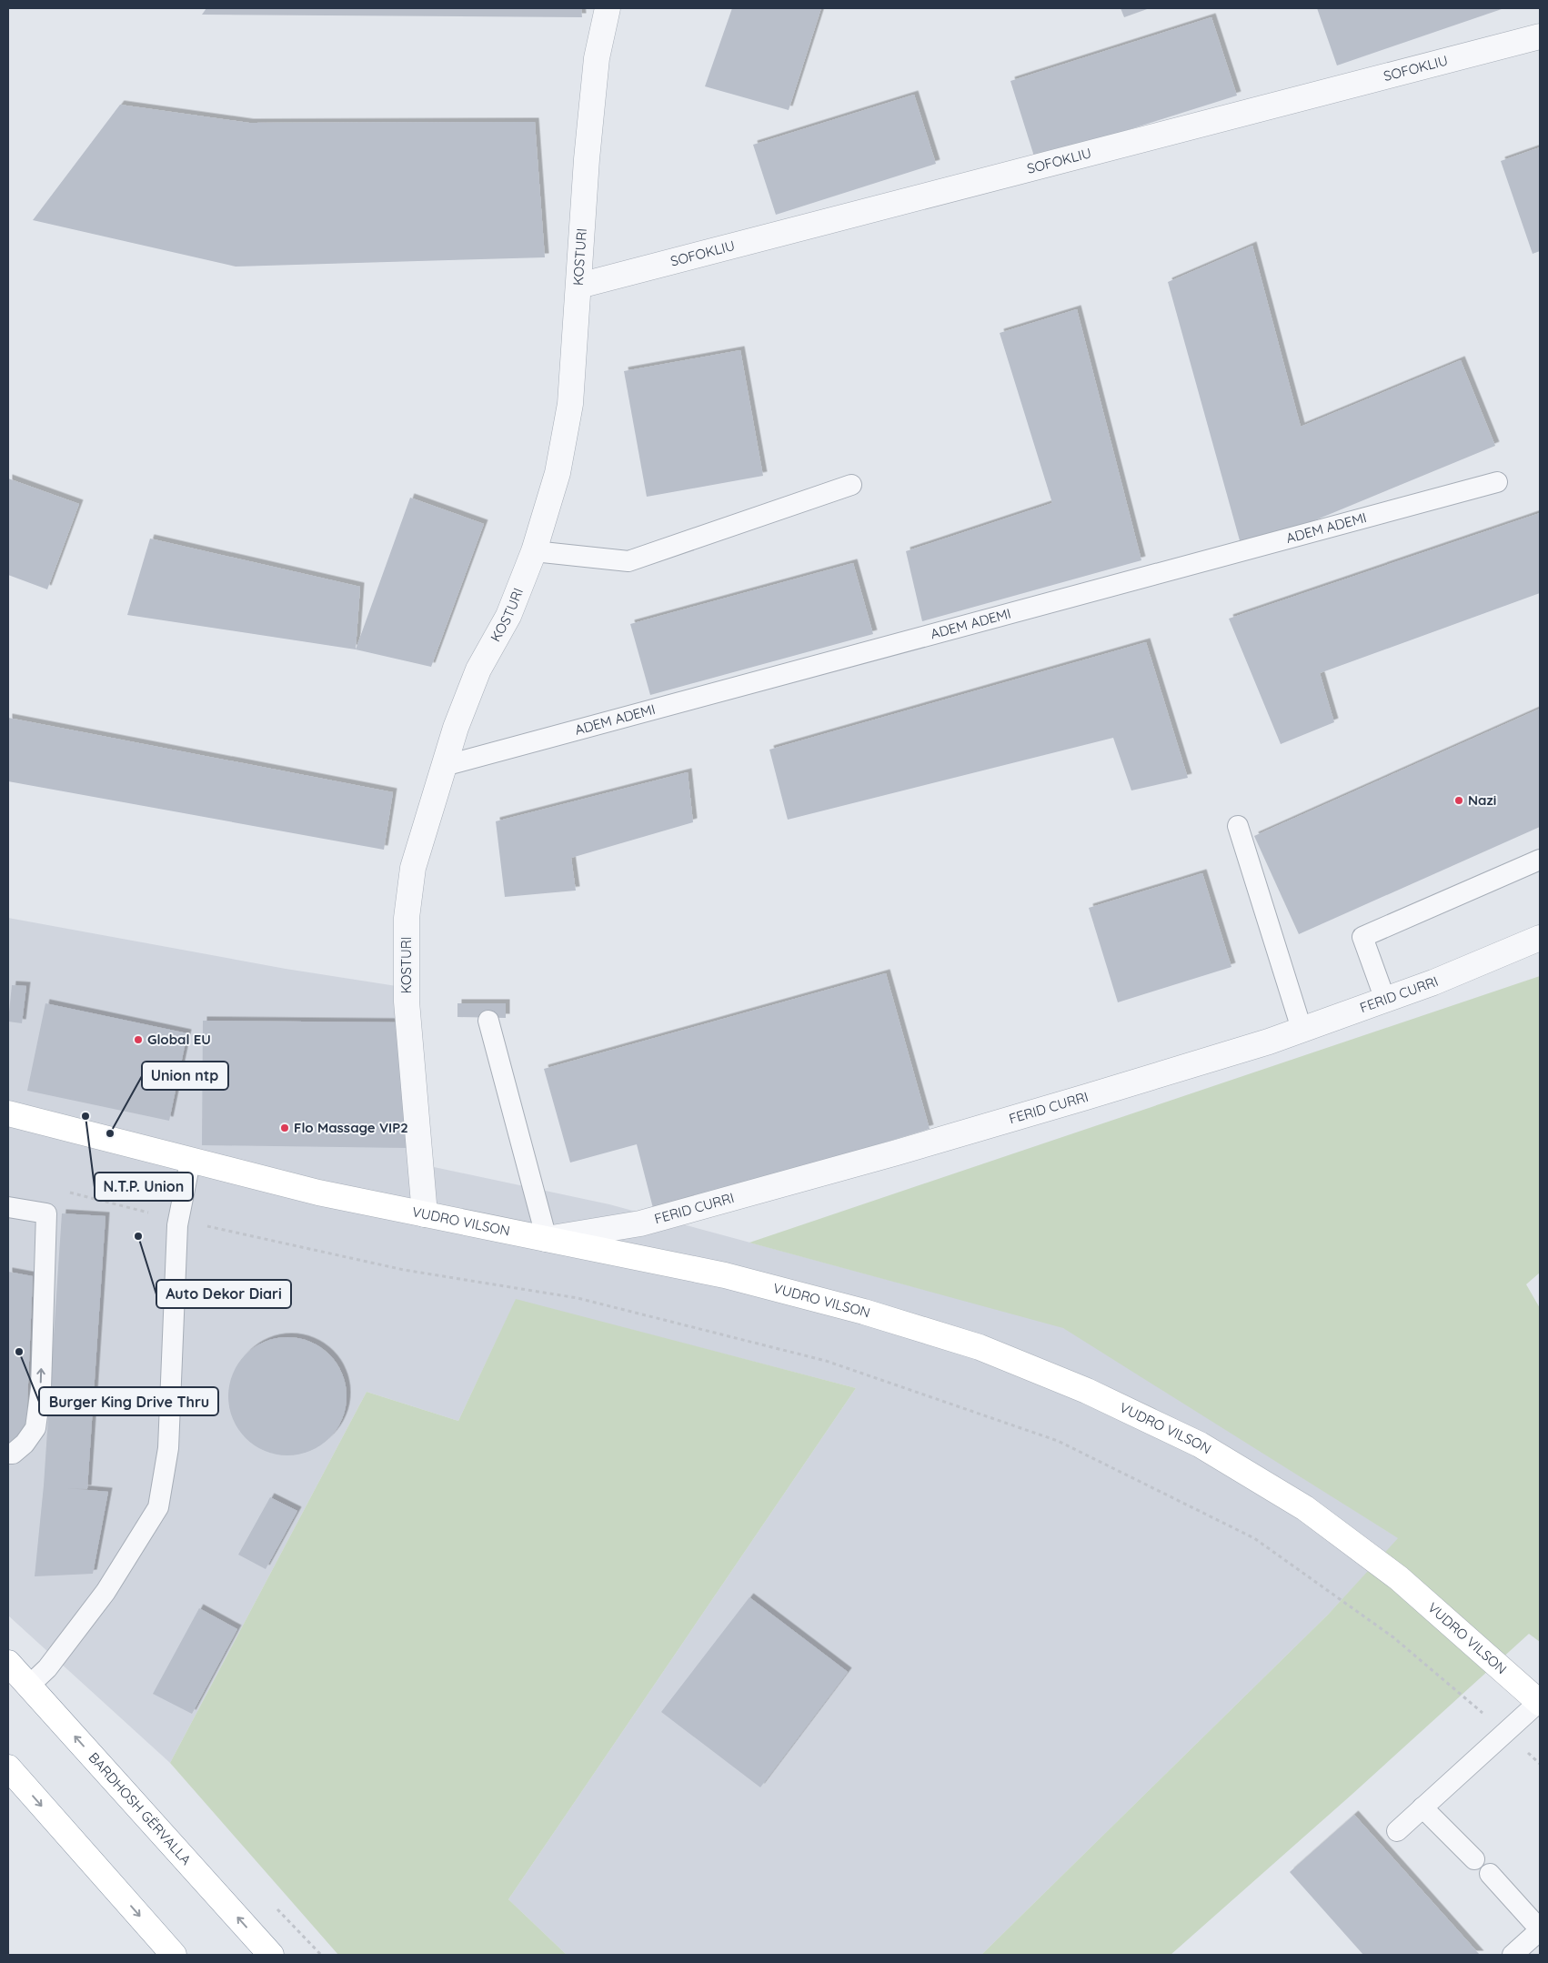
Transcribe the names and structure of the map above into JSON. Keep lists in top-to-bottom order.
{
  "streets": {
    "main road": ["VUDRO VILSON", "BARDHOSH GËRVALLA"],
    "street": ["SOFOKLIU", "KOSTURI", "FERID CURRI"],
    "lane": ["ADEM ADEMI"]
  },
  "crossings": [
    ["SOFOKLIU", "KOSTURI"],
    ["KOSTURI", "ADEM ADEMI"],
    ["KOSTURI", "VUDRO VILSON"],
    ["FERID CURRI", "VUDRO VILSON"]
  ],
  "places": [
    "Nazi",
    "Global EU",
    "N.T.P. Union",
    "Flo Massage VIP2",
    "Union ntp",
    "Auto Dekor Diari",
    "Burger King Drive Thru"
  ]
}
